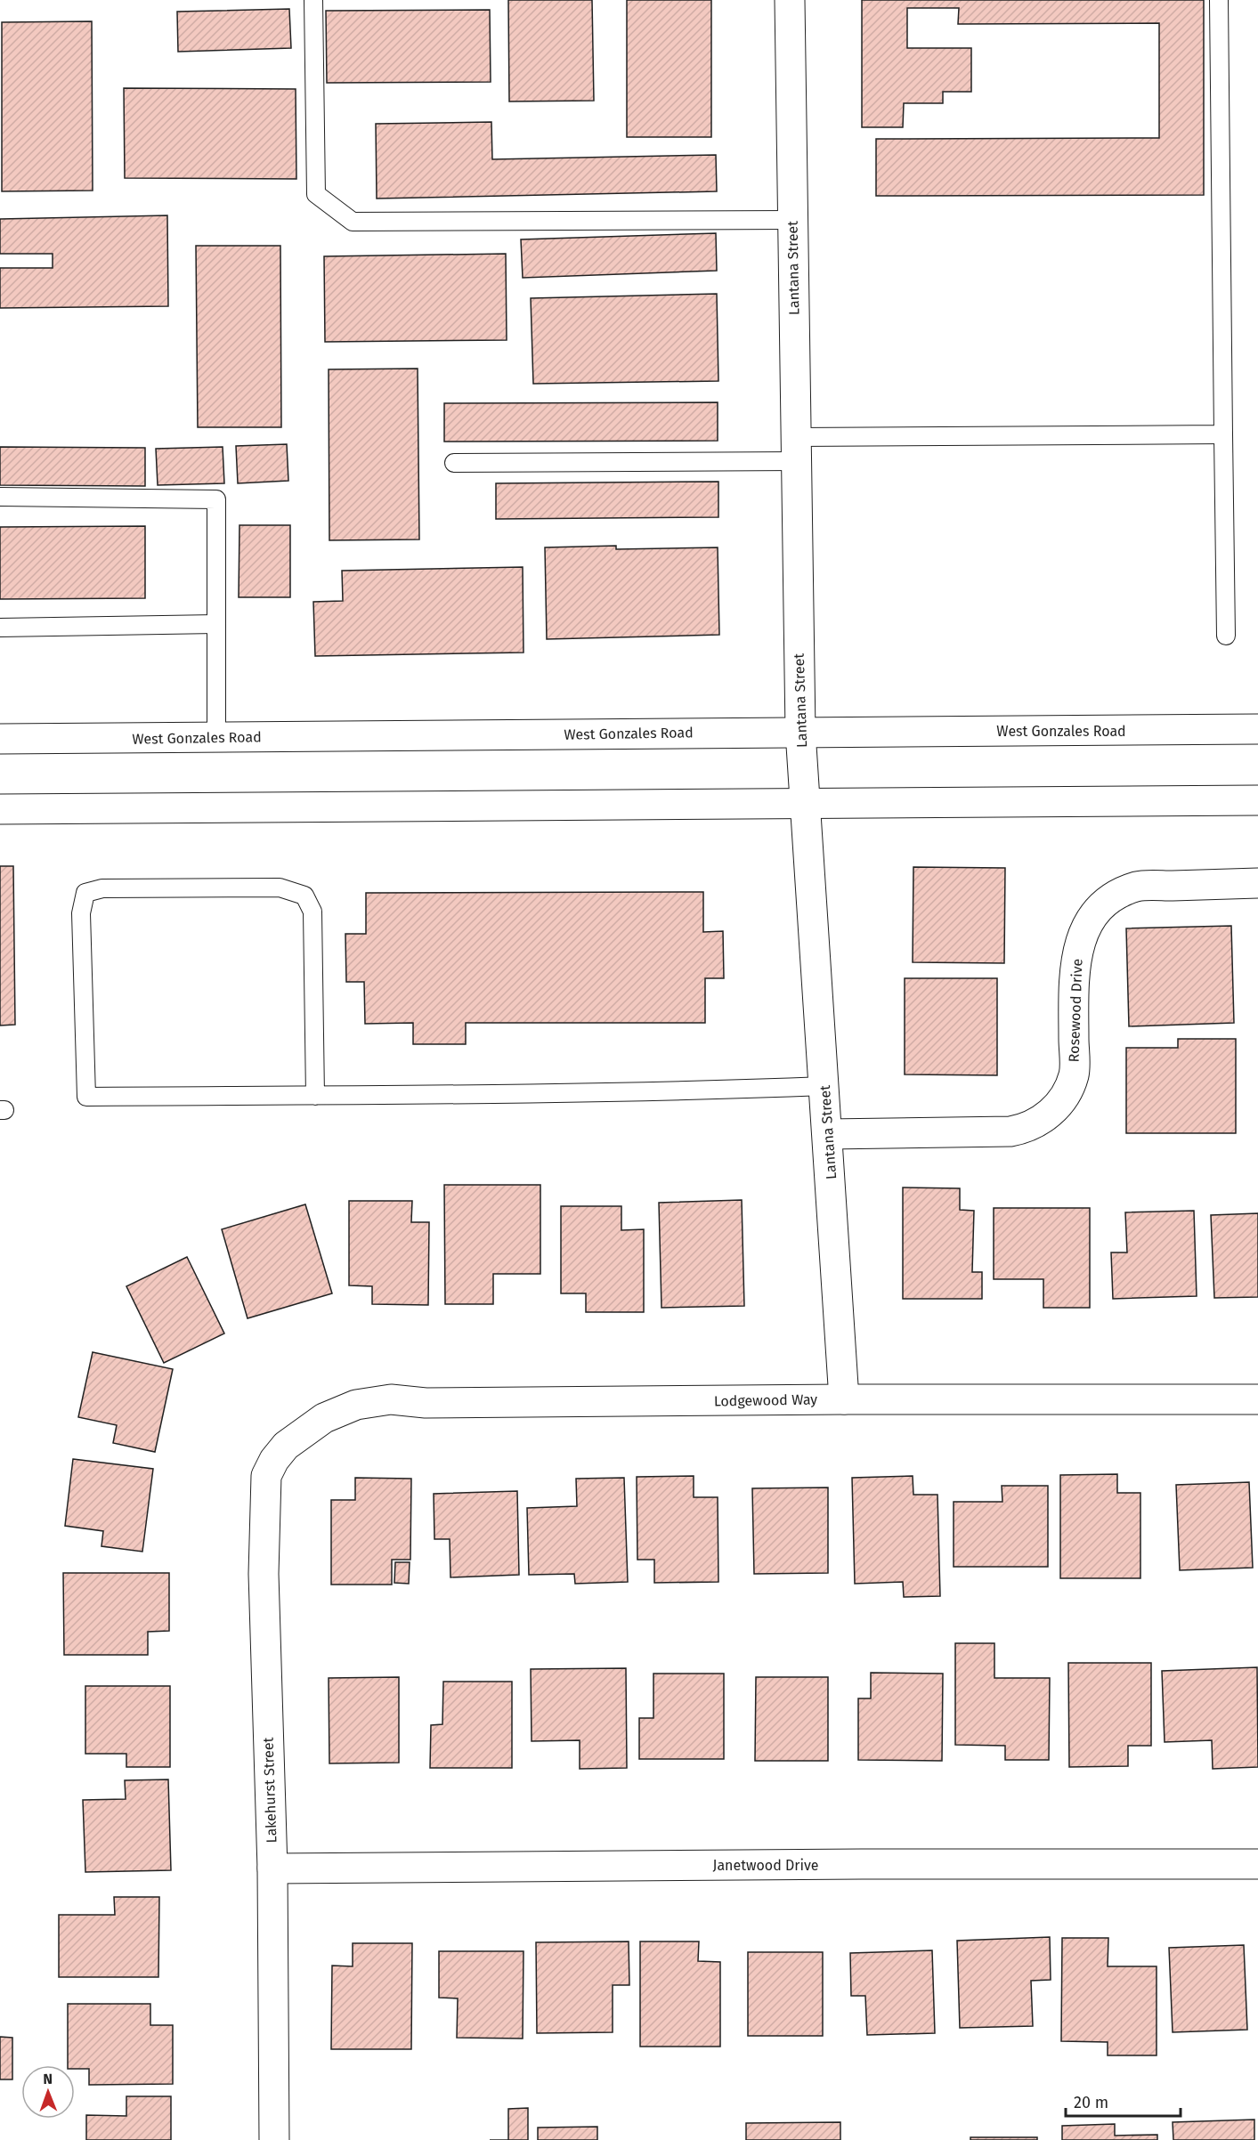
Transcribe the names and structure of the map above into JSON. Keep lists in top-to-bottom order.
{
  "streets": {
    "street": [
      "Lantana Street",
      "West Gonzales Road",
      "Rosewood Drive",
      "Lodgewood Way",
      "Lakehurst Street",
      "Janetwood Drive"
    ]
  },
  "crossings": [
    ["Lantana Street", "West Gonzales Road"],
    ["Lantana Street", "Rosewood Drive"],
    ["Lantana Street", "Lodgewood Way"],
    ["Lodgewood Way", "Lakehurst Street"],
    ["Lakehurst Street", "Janetwood Drive"]
  ],
  "scale_bar": "20 m",
  "north": "top"
}
